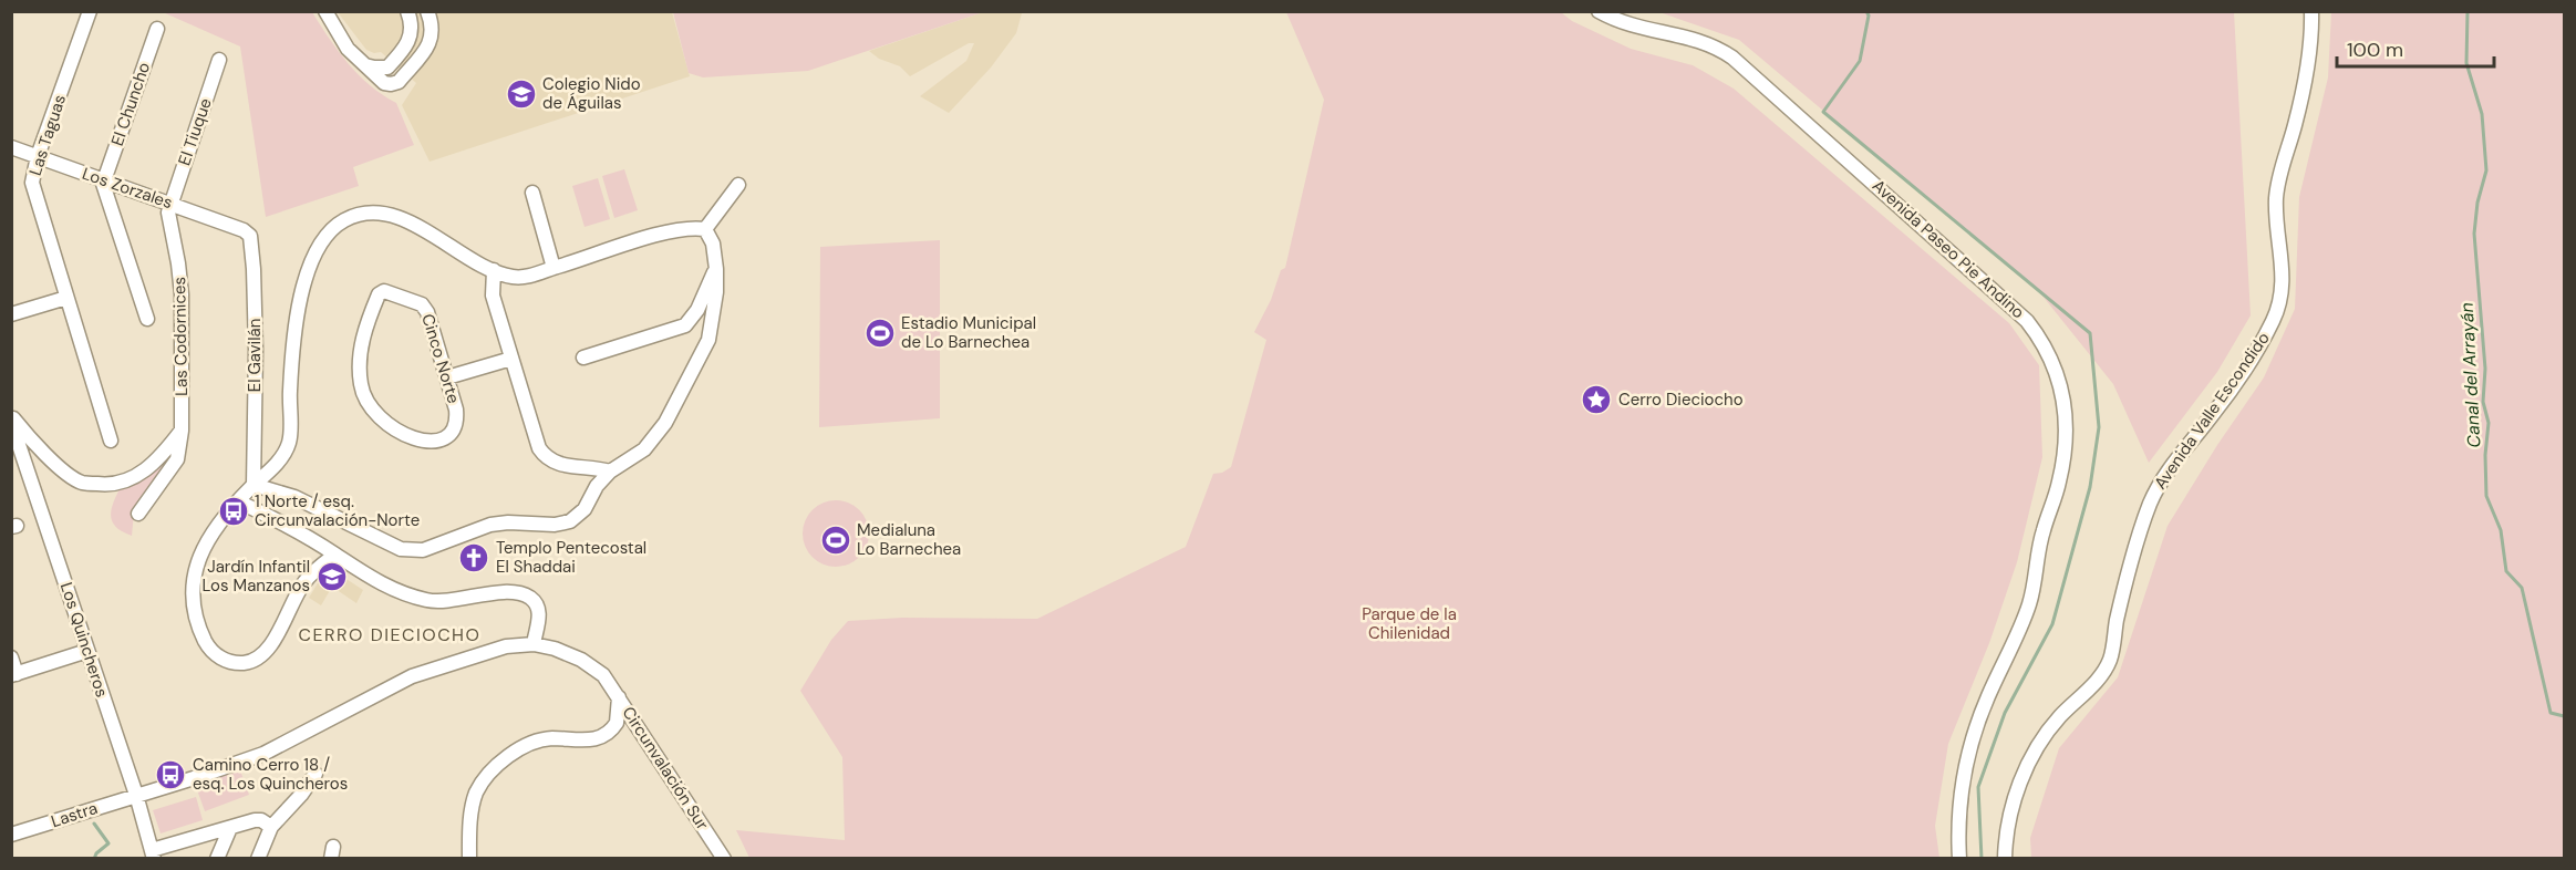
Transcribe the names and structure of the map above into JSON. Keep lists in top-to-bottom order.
{
  "streets": {
    "street": [
      "El Chuncho",
      "El Tiuque",
      "Las Taguas",
      "Los Zorzales",
      "Avenida Paseo Pie Andino",
      "Las Codornices",
      "El Gavilán",
      "Cinco Norte",
      "Avenida Valle Escondido",
      "Los Quincheros",
      "Circunvalación Sur",
      "Lastra"
    ]
  },
  "crossings": [
    ["El Chuncho", "Los Zorzales"],
    ["El Chuncho", "Las Codornices"],
    ["El Tiuque", "Los Zorzales"],
    ["El Tiuque", "Las Codornices"],
    ["Las Taguas", "Los Zorzales"],
    ["Los Zorzales", "Las Codornices"],
    ["Los Zorzales", "El Gavilán"],
    ["Los Quincheros", "Lastra"]
  ],
  "districts": ["CERRO DIECIOCHO"],
  "water": ["Canal del Arrayán"],
  "parks": ["Parque de la Chilenidad"],
  "places": {
    "school or university": ["Colegio Nido de Águilas", "Jardín Infantil Los Manzanos"],
    "sports": ["Estadio Municipal de Lo Barnechea", "Medialuna Lo Barnechea"],
    "place": ["Cerro Dieciocho"],
    "bus stop": ["1 Norte / esq. Circunvalación-Norte", "Camino Cerro 18 / esq. Los Quincheros"],
    "church": ["Templo Pentecostal El Shaddai"]
  },
  "scale_bar": "100 m"
}
